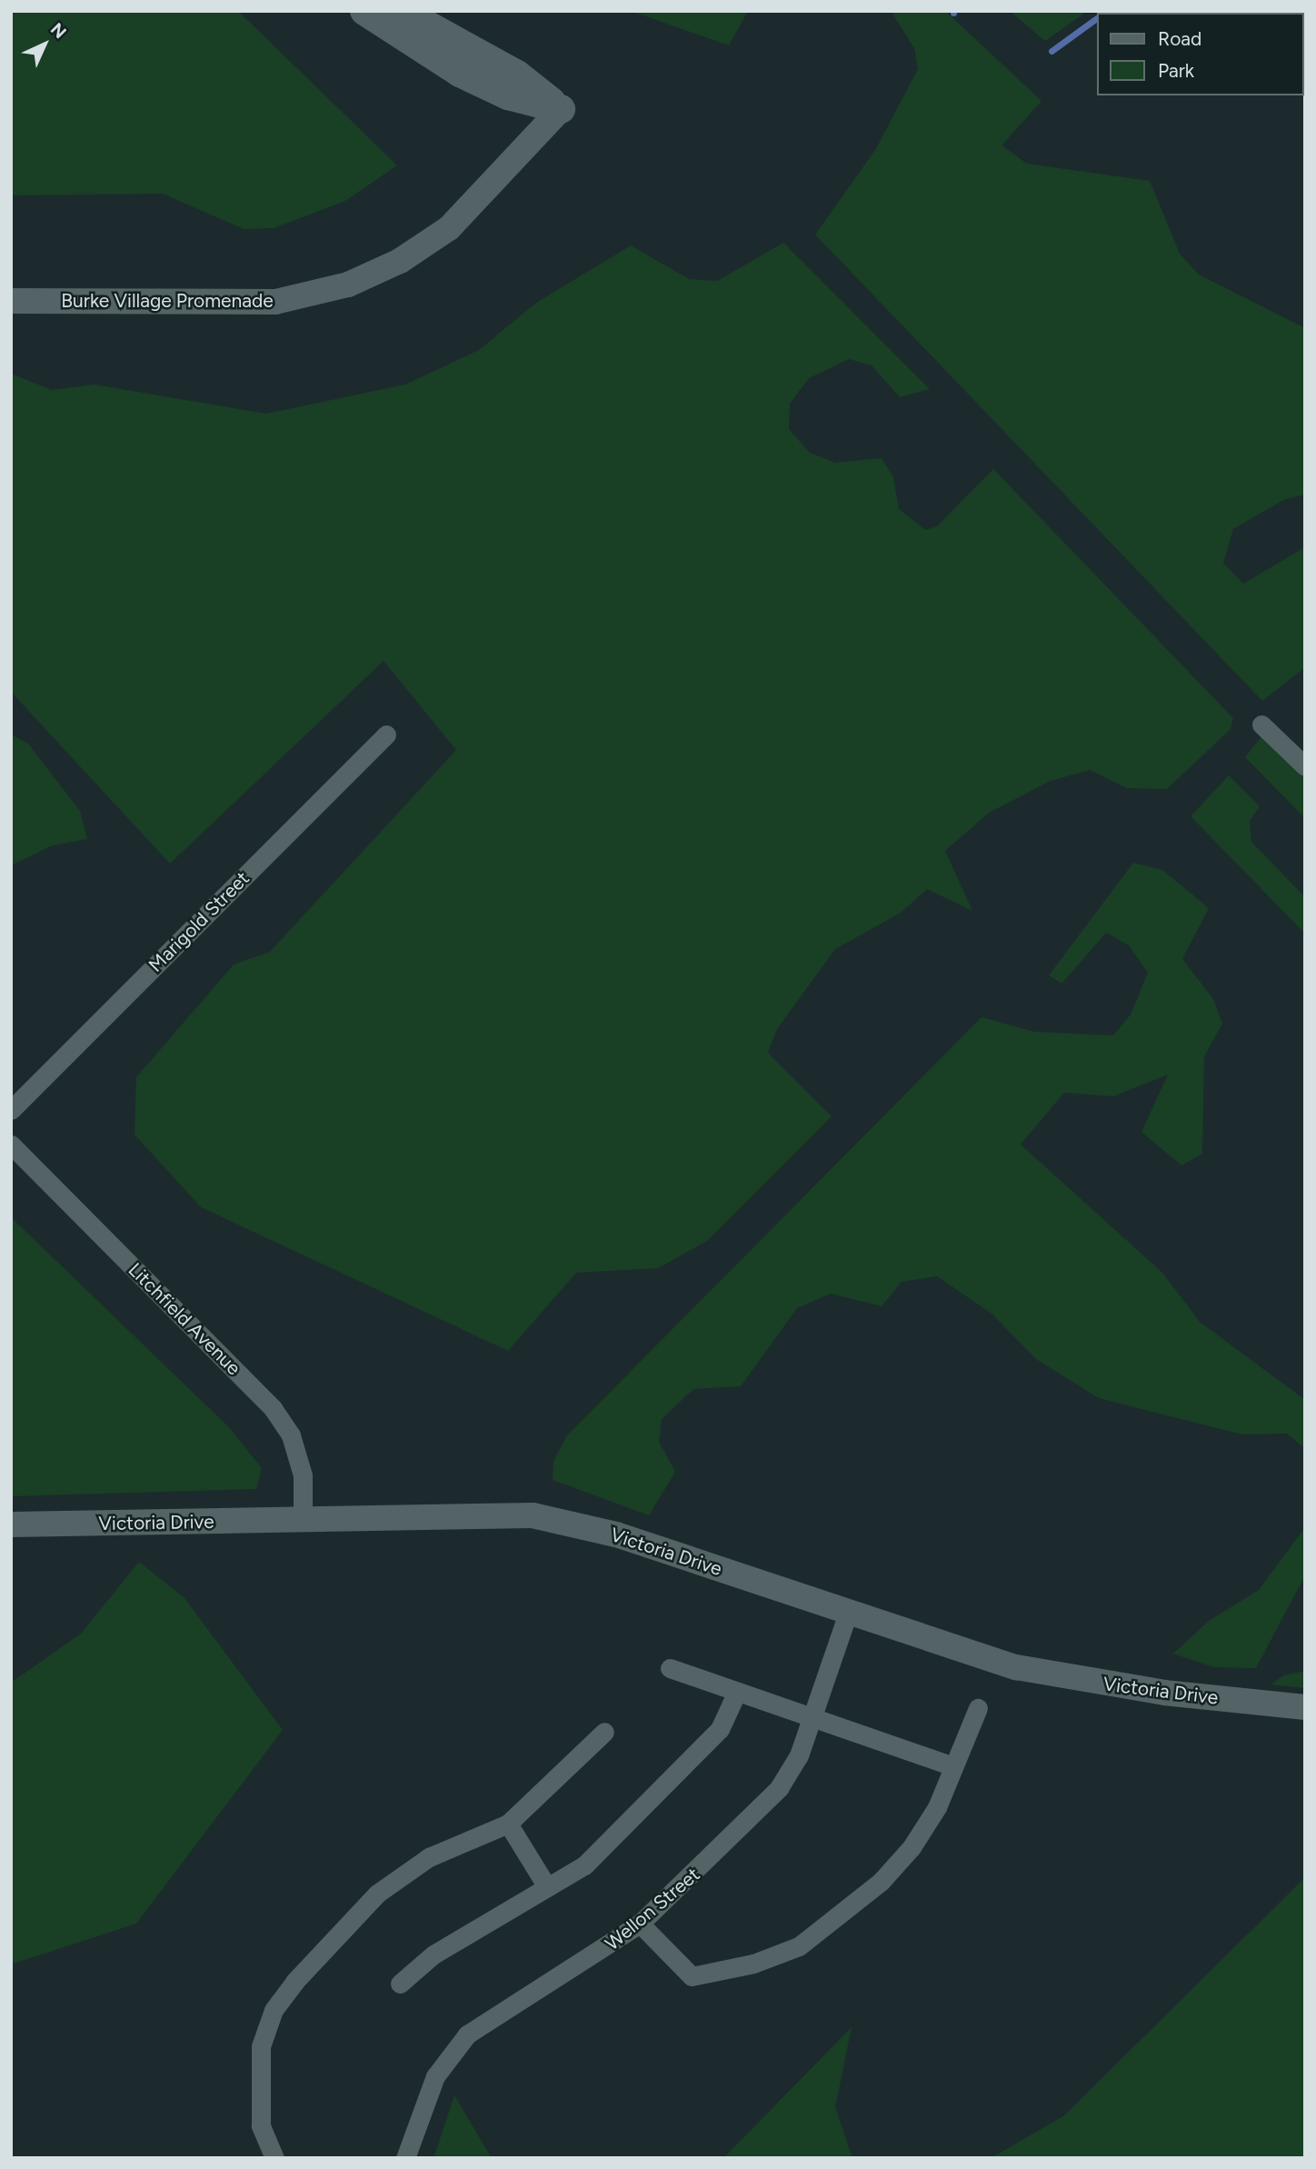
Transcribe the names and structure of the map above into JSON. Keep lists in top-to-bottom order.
{
  "streets": {
    "street": [
      "Burke Village Promenade",
      "Marigold Street",
      "Litchfield Avenue",
      "Victoria Drive",
      "Wellon Street"
    ]
  },
  "crossings": [
    ["Litchfield Avenue", "Victoria Drive"],
    ["Victoria Drive", "Wellon Street"]
  ],
  "legend": ["Road", "Park"],
  "north": "top right"
}
